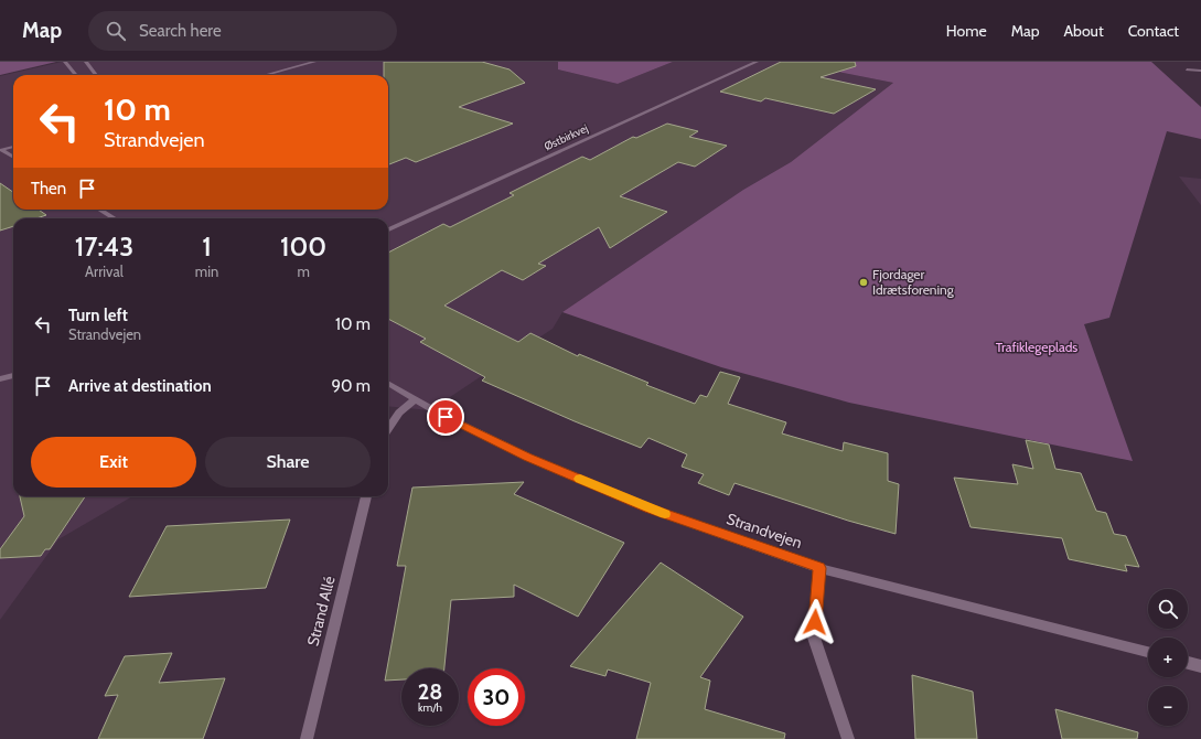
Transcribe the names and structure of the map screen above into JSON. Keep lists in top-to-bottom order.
{
  "streets": {
    "street": ["Østbirkvej", "Strandvejen", "Strand Allé"]
  },
  "parks": ["Trafiklegeplads"],
  "places": ["Fjordager Idrætsforening"],
  "page": {
    "header": "Map",
    "search": "Search here",
    "nav": [
      "Home",
      "Map",
      "About",
      "Contact"
    ],
    "turn": ["10 m", "Strandvejen"],
    "then": "Then",
    "eta": [
      "17:43",
      "Arrival",
      "1",
      "min",
      "100",
      "m"
    ],
    "list": [
      {
        "name": "Turn left",
        "note": "Strandvejen",
        "value": "10 m"
      },
      {
        "name": "Arrive at destination",
        "value": "90 m"
      }
    ],
    "buttons": ["Exit", "Share"],
    "map_buttons": ["+", "−"],
    "speed": "28 km/h",
    "limit": "30"
  }
}
